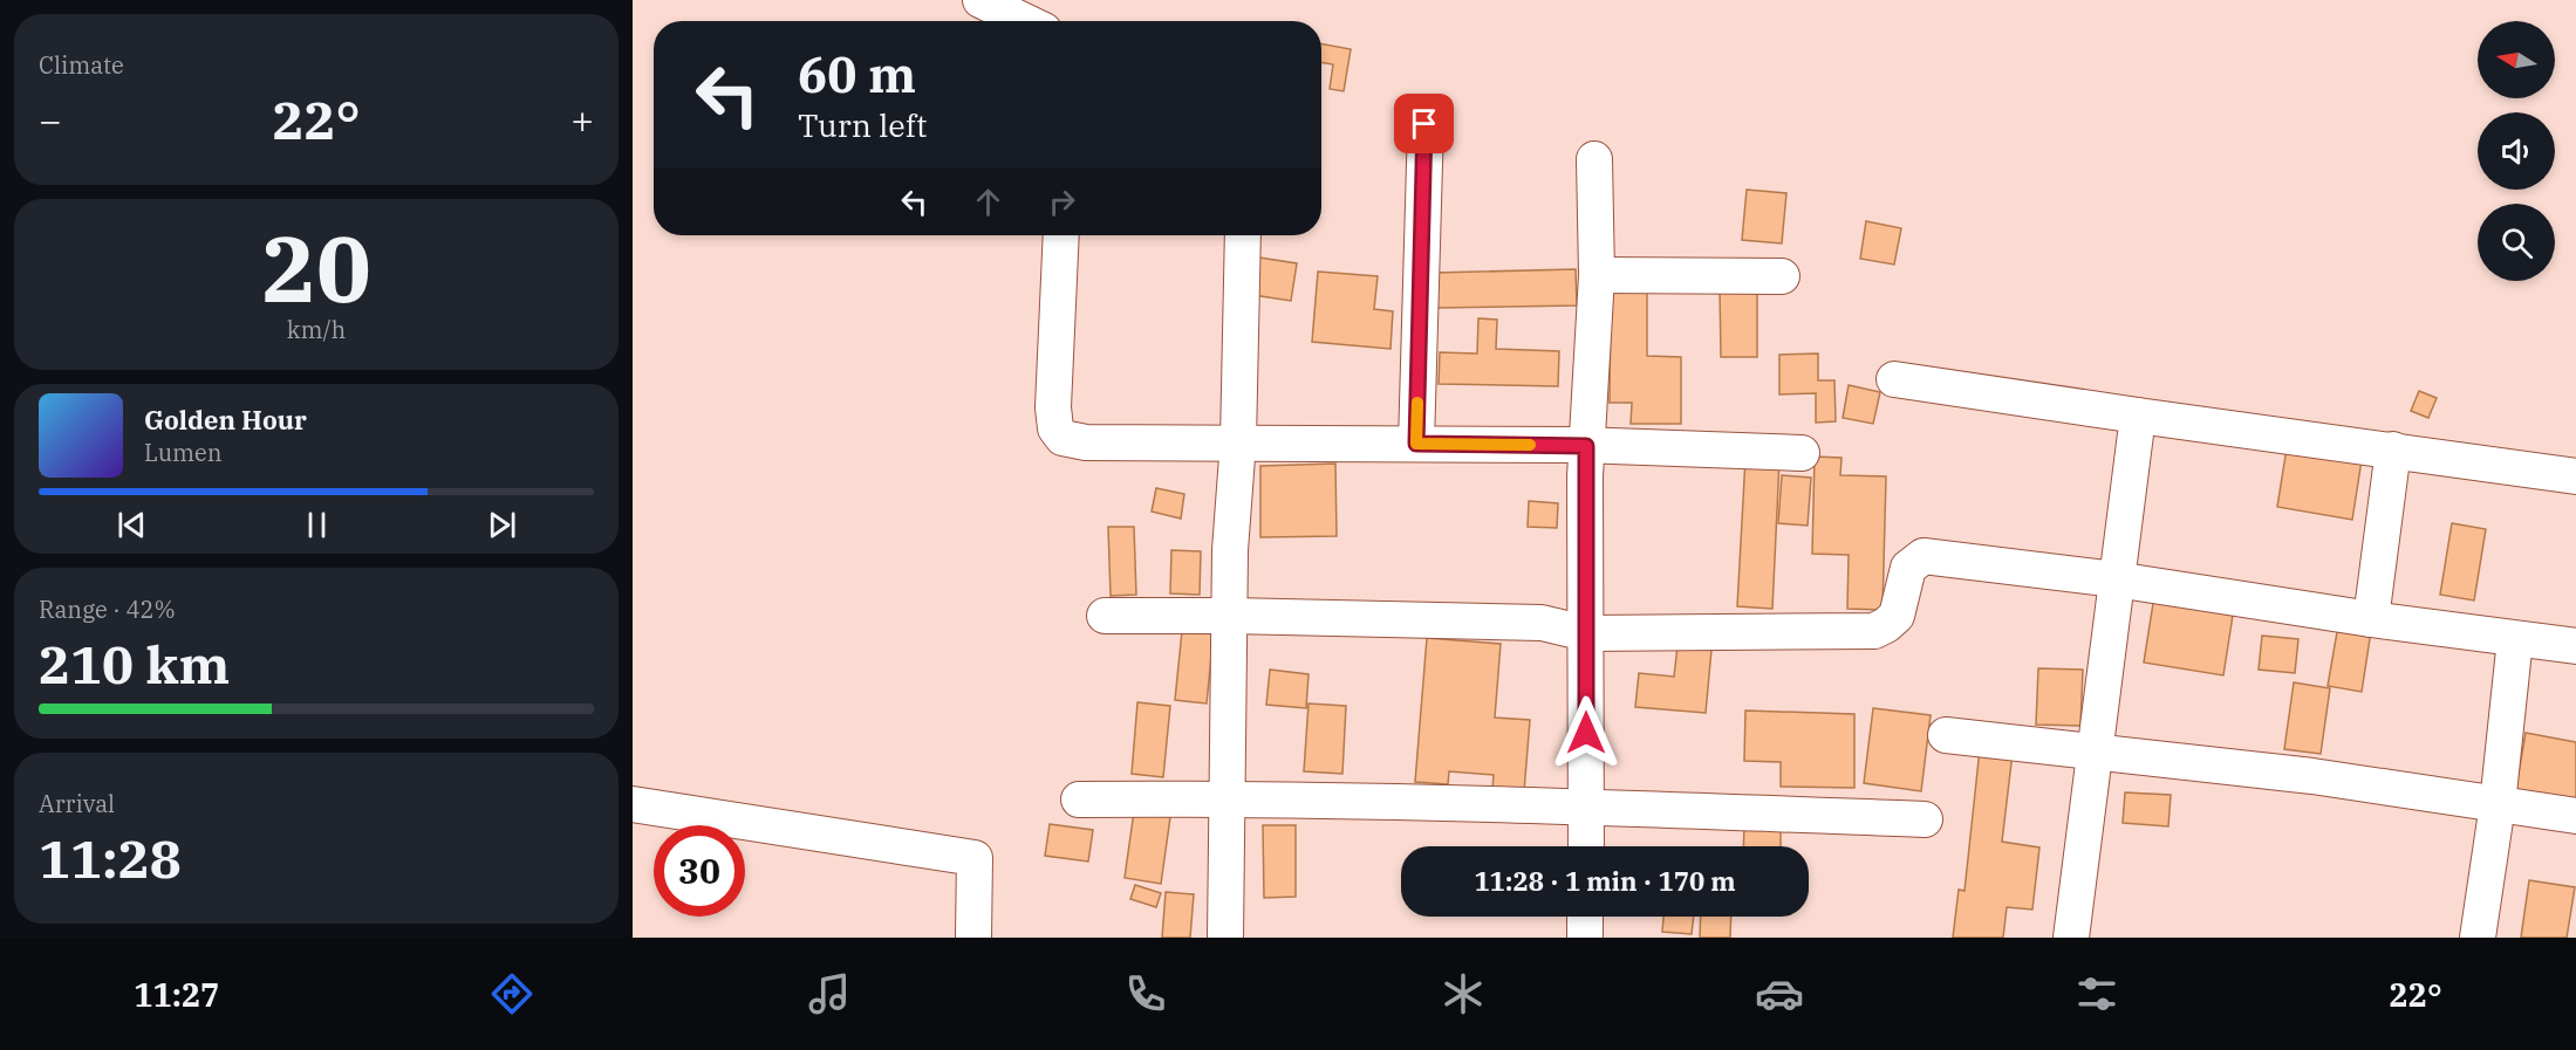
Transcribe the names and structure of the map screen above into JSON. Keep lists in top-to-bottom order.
{
  "north": "left",
  "page": {
    "tile": [
      "Climate",
      ["20", "km/h"],
      ["Range · 42%", "210 km"],
      ["Arrival", "11:28"]
    ],
    "turn": ["60 m", "Turn left"],
    "heat": ["−", "22°", "+"],
    "song": ["Golden Hour", "Lumen"],
    "limit": "30",
    "trip": "11:28 · 1 min · 170 m",
    "tabs": ["11:27", "22°"]
  }
}
